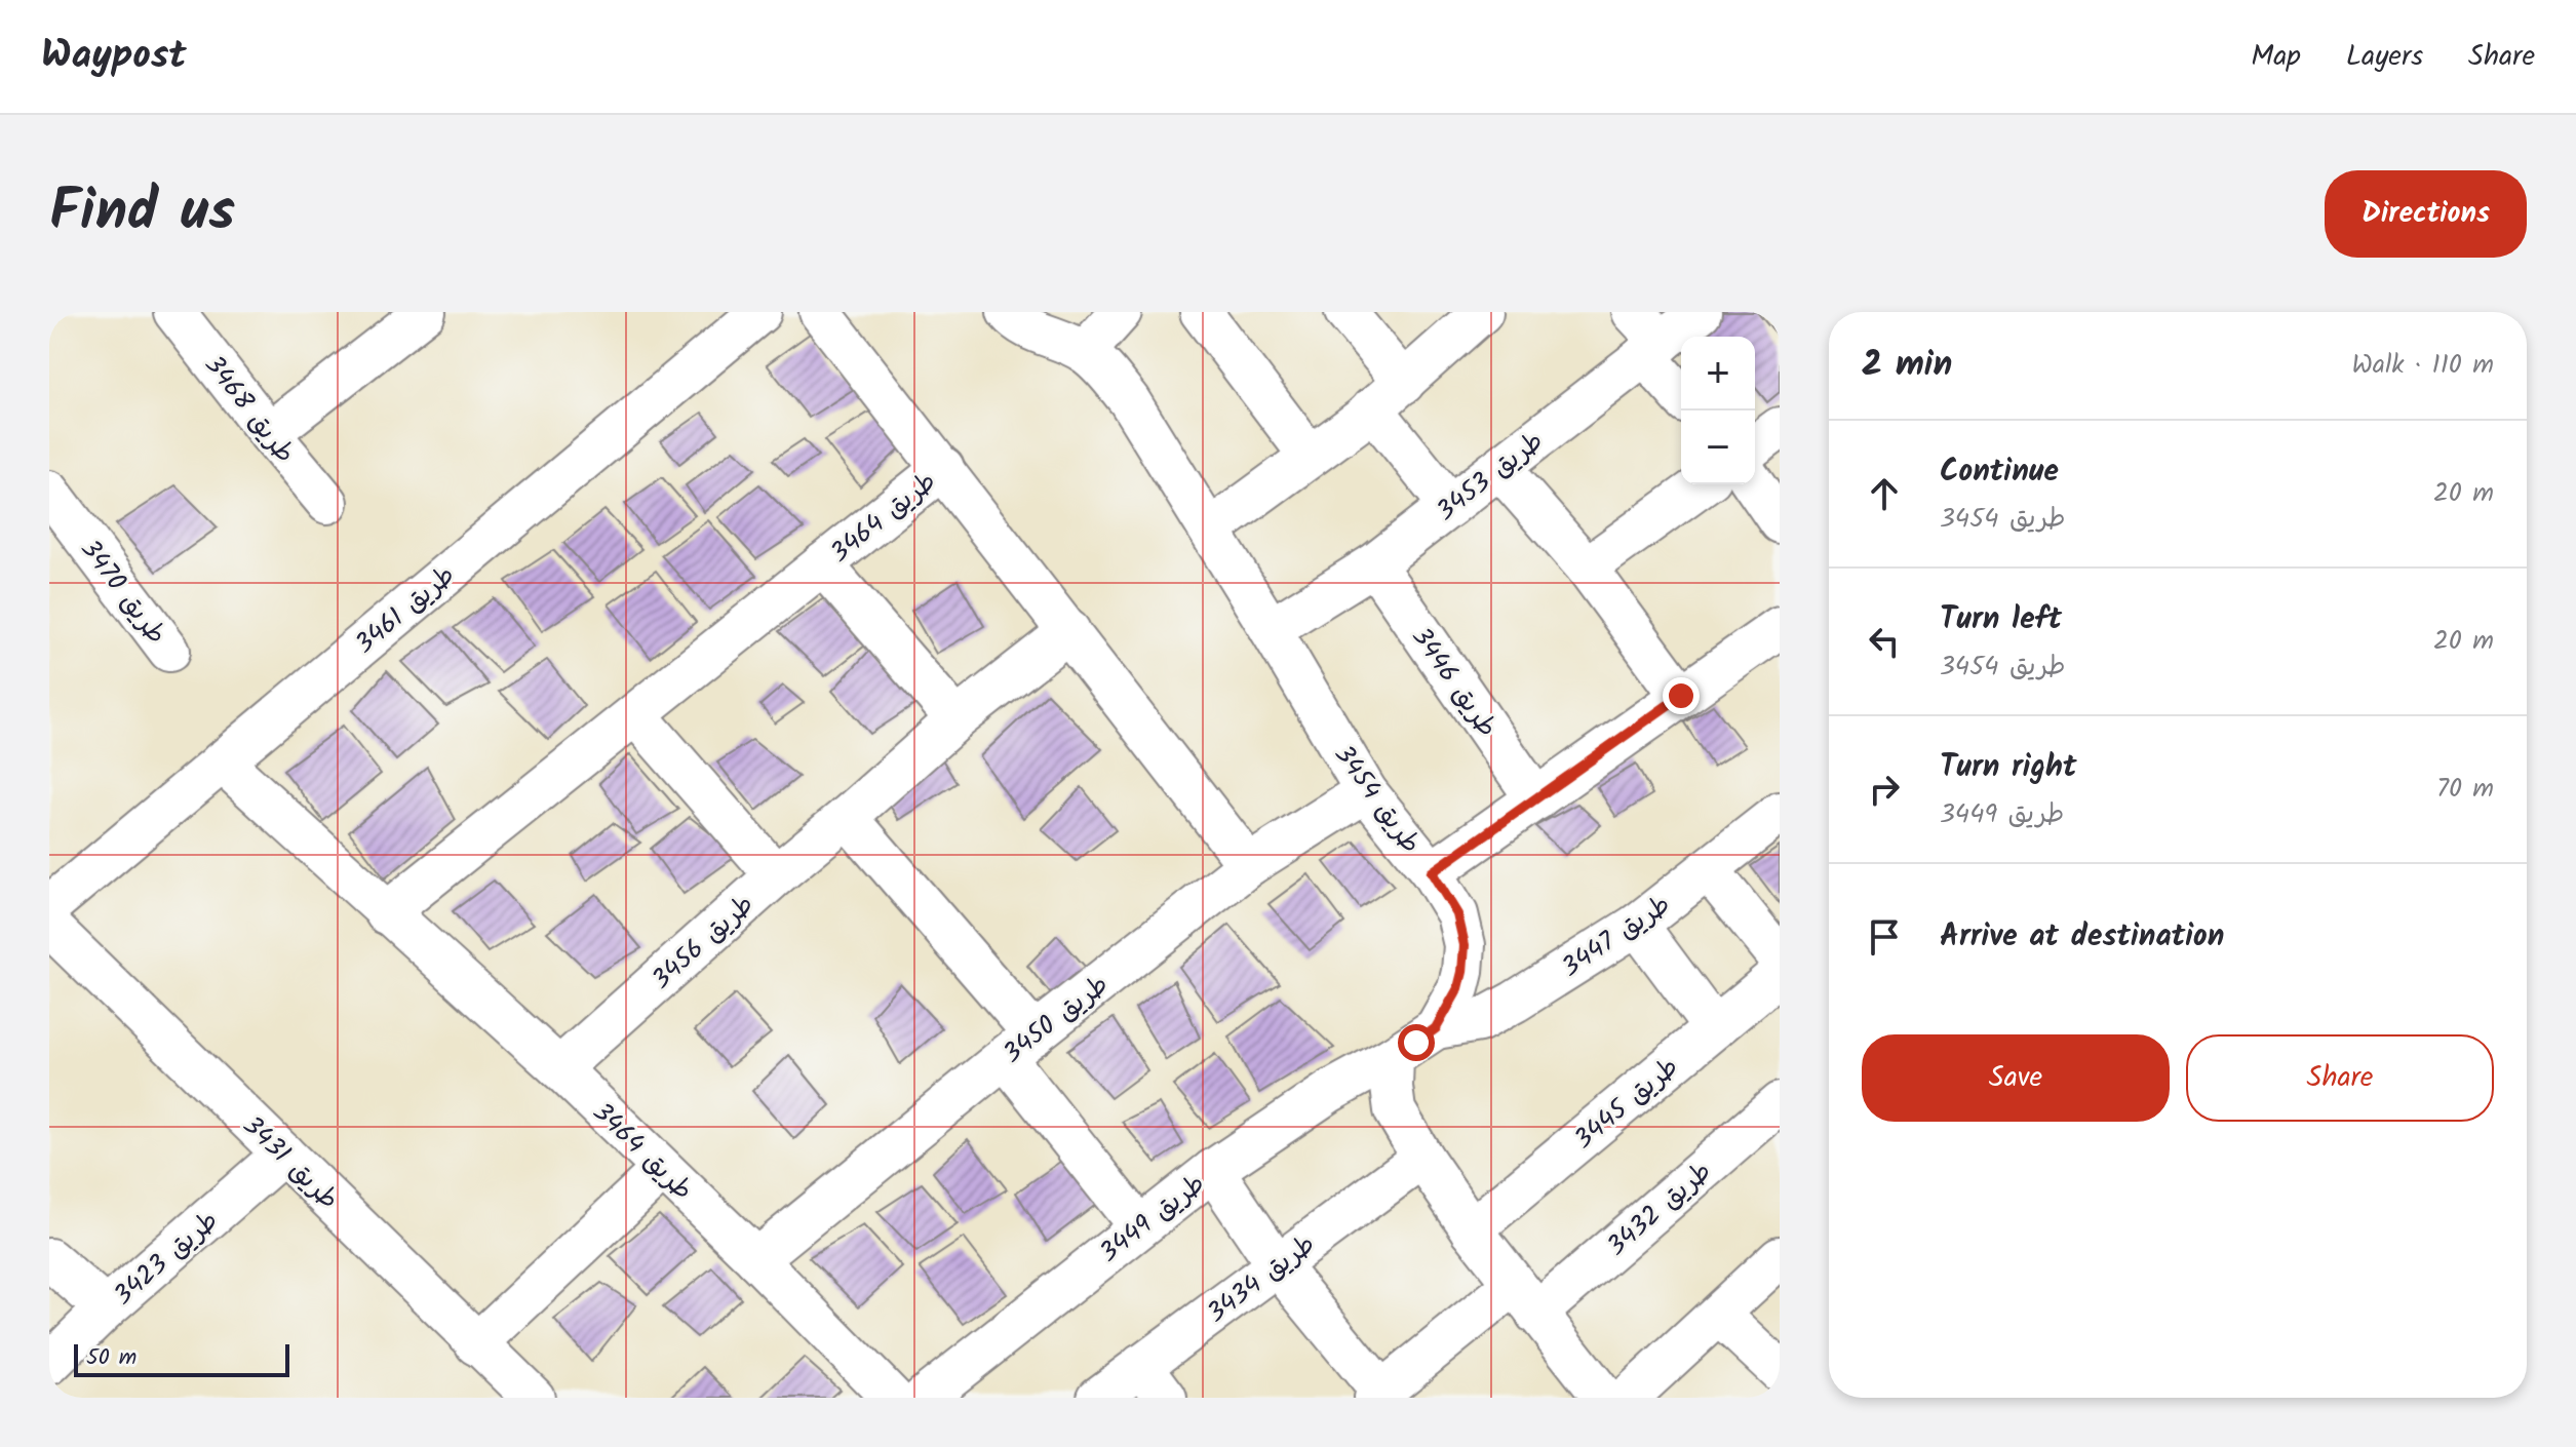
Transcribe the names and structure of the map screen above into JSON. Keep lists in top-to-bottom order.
{
  "streets": {
    "street": [
      "طريق 3468",
      "طريق 3453",
      "طريق 3464",
      "طريق 3470",
      "طريق 3461",
      "طريق 3446",
      "طريق 3454",
      "طريق 3447",
      "طريق 3456",
      "طريق 3450",
      "طريق 3445",
      "طريق 3431",
      "طريق 3432",
      "طريق 3449",
      "طريق 3423",
      "طريق 3434"
    ]
  },
  "crossings": [
    ["طريق 3453", "طريق 3446"],
    ["طريق 3453", "طريق 3454"],
    ["طريق 3464", "طريق 3461"],
    ["طريق 3464", "طريق 3456"],
    ["طريق 3464", "طريق 3450"],
    ["طريق 3454", "طريق 3447"],
    ["طريق 3454", "طريق 3450"],
    ["طريق 3454", "طريق 3449"],
    ["طريق 3431", "طريق 3423"]
  ],
  "scale_bar": "50 m",
  "page": {
    "header": "Waypost",
    "nav": ["Map", "Layers", "Share"],
    "title": "Find us",
    "buttons": [
      "Directions",
      ["Save", "Share"]
    ],
    "heading": ["2 min", "Walk · 110 m"],
    "map_buttons": ["+", "−"],
    "list": [
      ["Continue", "طريق 3454", "20 m"],
      ["Turn left", "طريق 3454", "20 m"],
      ["Turn right", "طريق 3449", "70 m"],
      "Arrive at destination"
    ],
    "scale": "50 m"
  }
}
